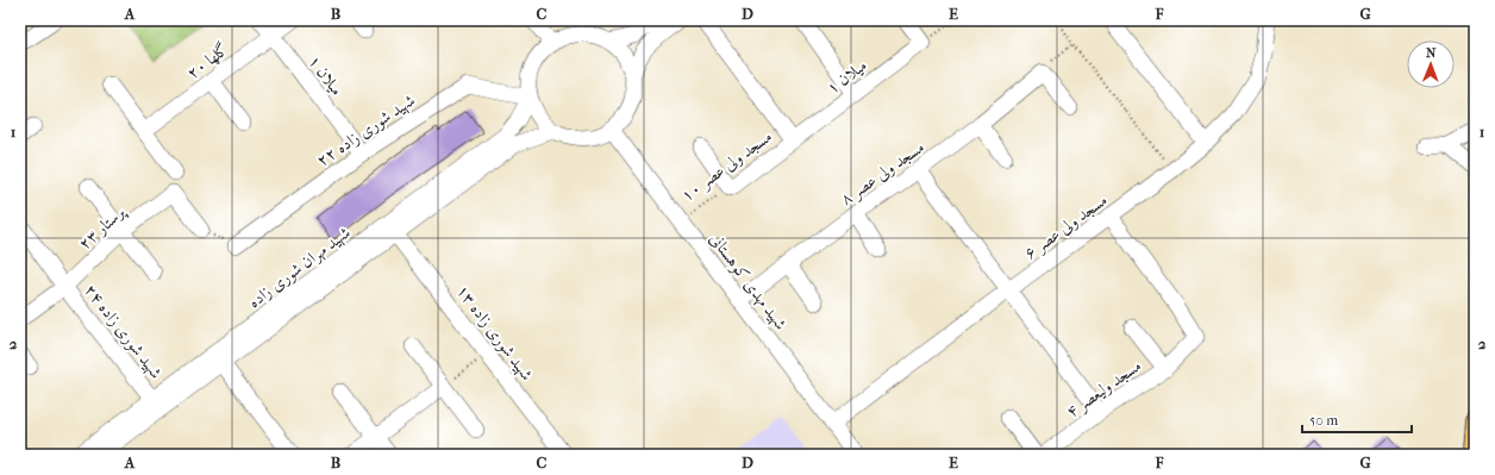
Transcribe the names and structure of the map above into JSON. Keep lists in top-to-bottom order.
{
  "streets": {
    "street": [
      "گلها ۲۰",
      "میلان ۱",
      "شهید شوری زاده ۲۲",
      "مسجد ولی عصر ۱۰",
      "مسجد ولی عصر ۸",
      "مسجد ولی عصر ۶",
      "پرستار ۲۳",
      "شهید مهران شوری زاده",
      "شهید مهدی کوهستانی",
      "شهید شوری زاده ۲۴",
      "شهید شوری زاده ۱۳",
      "مسجد ولیعصر ۴"
    ]
  },
  "crossings": [
    ["گلها ۲۰", "میلان ۱"],
    ["میلان ۱", "شهید شوری زاده ۲۲"],
    ["میلان ۱", "مسجد ولی عصر ۱۰"],
    ["شهید شوری زاده ۲۲", "شهید مهران شوری زاده"],
    ["شهید شوری زاده ۲۲", "شهید مهدی کوهستانی"],
    ["مسجد ولی عصر ۱۰", "شهید مهدی کوهستانی"],
    ["مسجد ولی عصر ۸", "شهید مهدی کوهستانی"],
    ["مسجد ولی عصر ۶", "شهید مهدی کوهستانی"],
    ["پرستار ۲۳", "شهید شوری زاده ۲۴"],
    ["شهید مهران شوری زاده", "شهید مهدی کوهستانی"],
    ["شهید مهران شوری زاده", "شهید شوری زاده ۲۴"],
    ["شهید مهران شوری زاده", "شهید شوری زاده ۱۳"]
  ],
  "scale_bar": "50 m",
  "north": "top",
  "grid": {
    "columns": [
      "A",
      "B",
      "C",
      "D",
      "E",
      "F",
      "G"
    ],
    "rows": ["1", "2"]
  }
}
